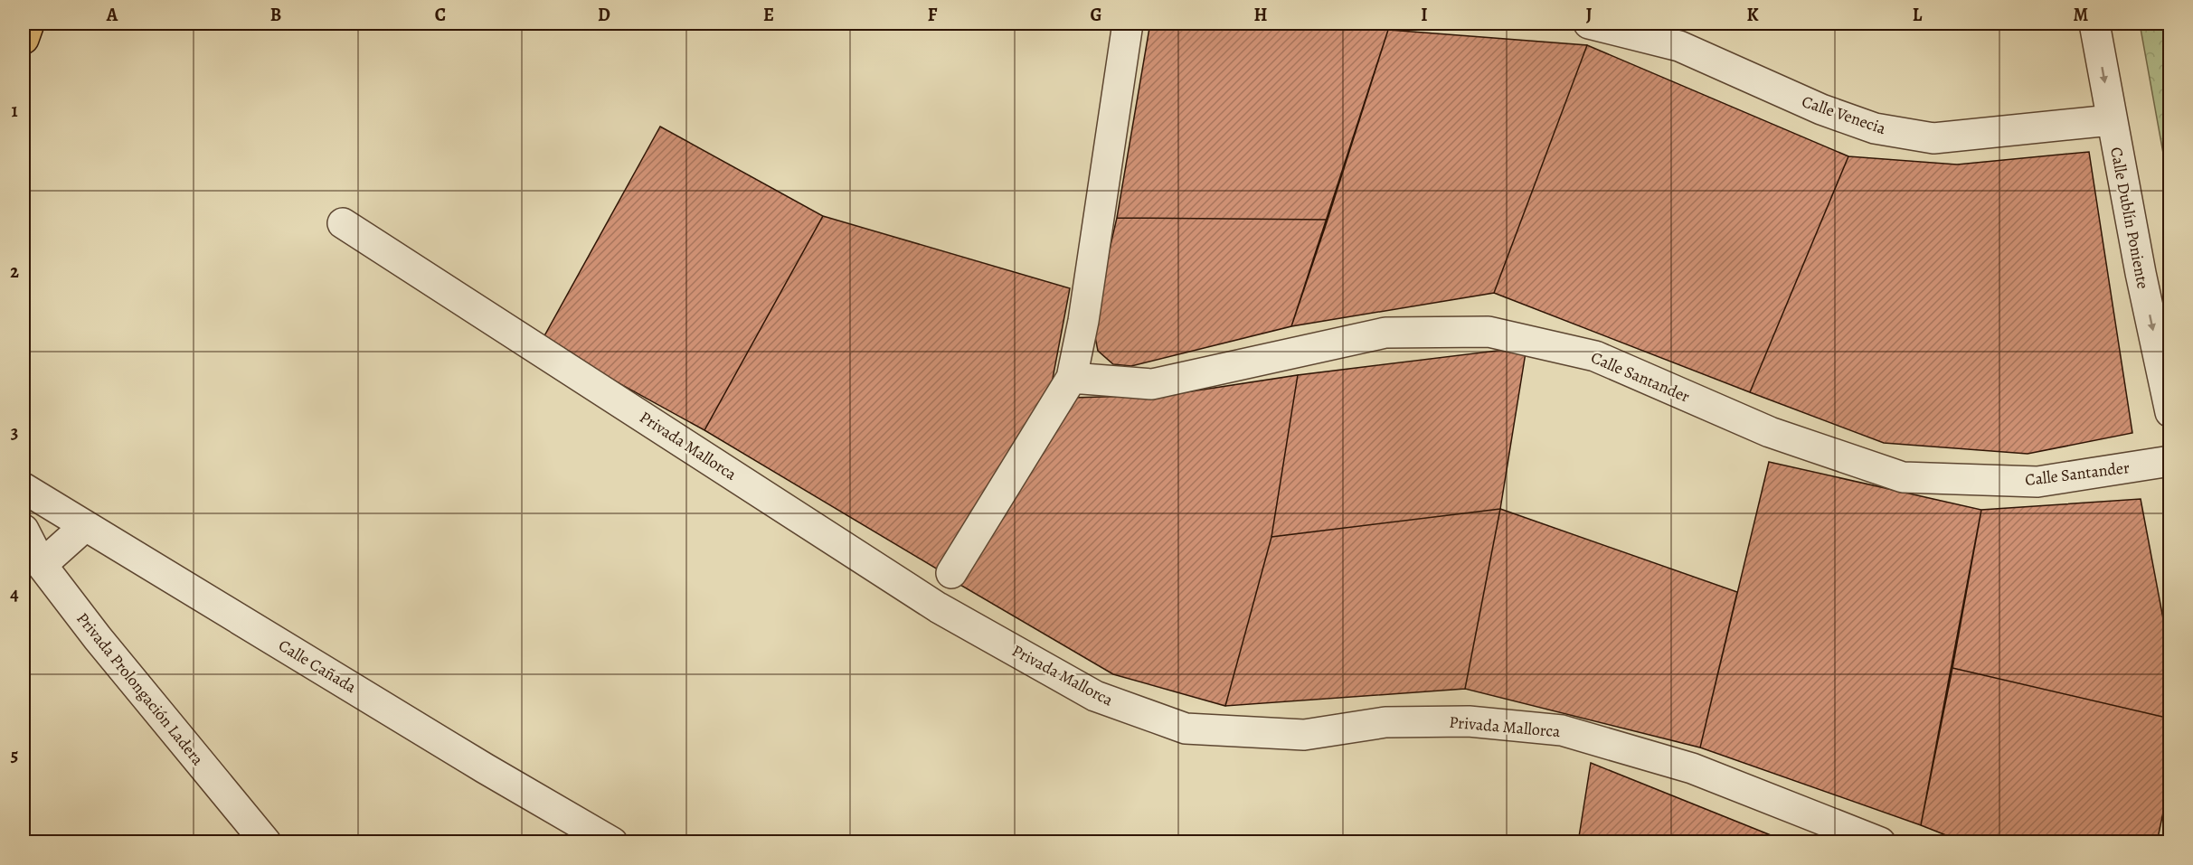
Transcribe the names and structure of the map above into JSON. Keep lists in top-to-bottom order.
{
  "streets": {
    "street": [
      "Calle Venecia",
      "Calle Dublín Poniente",
      "Calle Santander",
      "Privada Mallorca",
      "Calle Cañada",
      "Privada Prolongación Ladera"
    ]
  },
  "crossings": [
    ["Calle Venecia", "Calle Dublín Poniente"]
  ],
  "one_way": ["Calle Dublín Poniente"],
  "grid": {
    "columns": [
      "A",
      "B",
      "C",
      "D",
      "E",
      "F",
      "G",
      "H",
      "I",
      "J",
      "K",
      "L",
      "M"
    ],
    "rows": [
      "1",
      "2",
      "3",
      "4",
      "5"
    ]
  }
}
